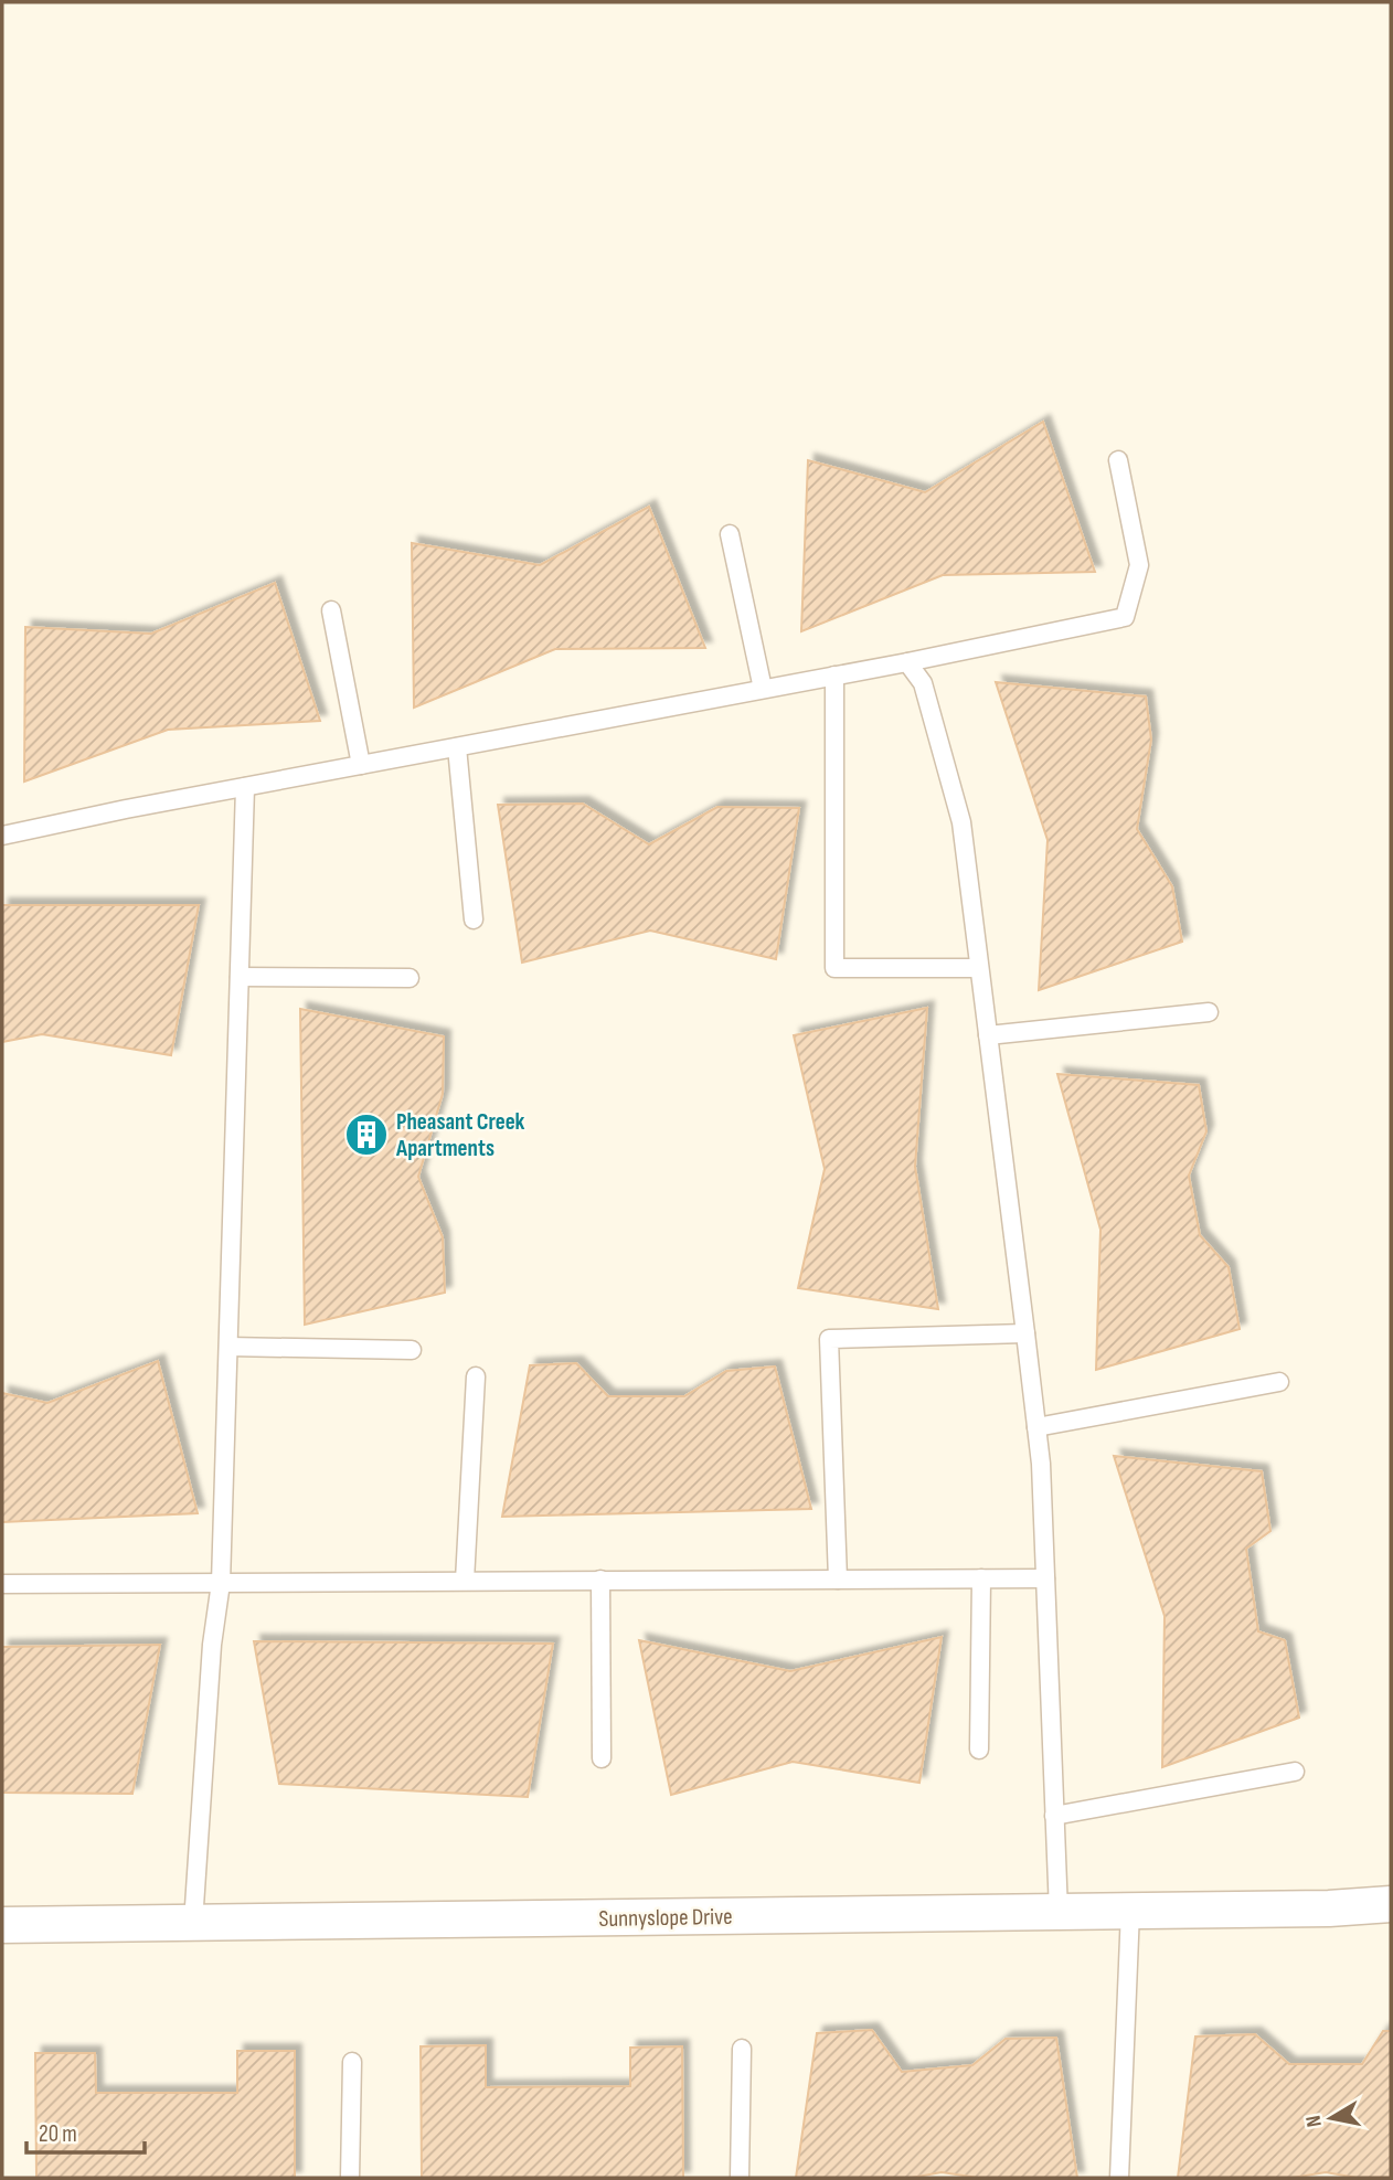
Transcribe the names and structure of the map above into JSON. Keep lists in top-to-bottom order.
{
  "streets": {
    "street": ["Sunnyslope Drive"]
  },
  "places": {
    "building": ["Pheasant Creek Apartments"]
  },
  "scale_bar": "20 m",
  "north": "left"
}
